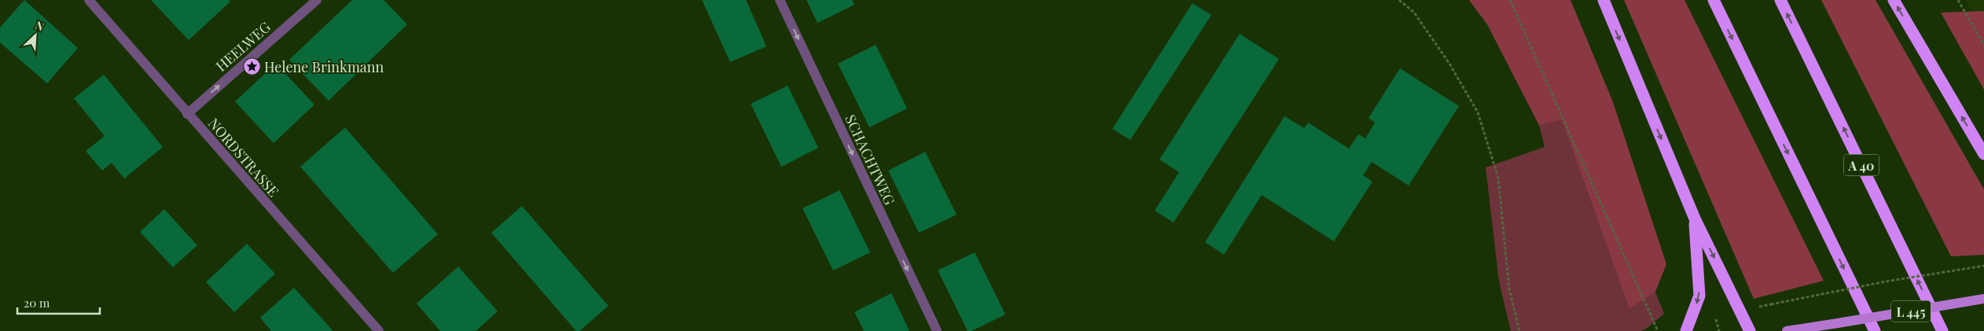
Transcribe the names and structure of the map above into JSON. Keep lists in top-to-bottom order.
{
  "streets": {
    "highway": ["A 40"],
    "main road": ["L 445"],
    "street": ["HEELWEG", "NORDSTRASSE", "SCHACHTWEG"]
  },
  "crossings": [
    ["HEELWEG", "NORDSTRASSE"]
  ],
  "one_way": ["HEELWEG", "SCHACHTWEG"],
  "places": {
    "place": ["Helene Brinkmann"]
  },
  "scale_bar": "20 m",
  "north": "top right"
}
